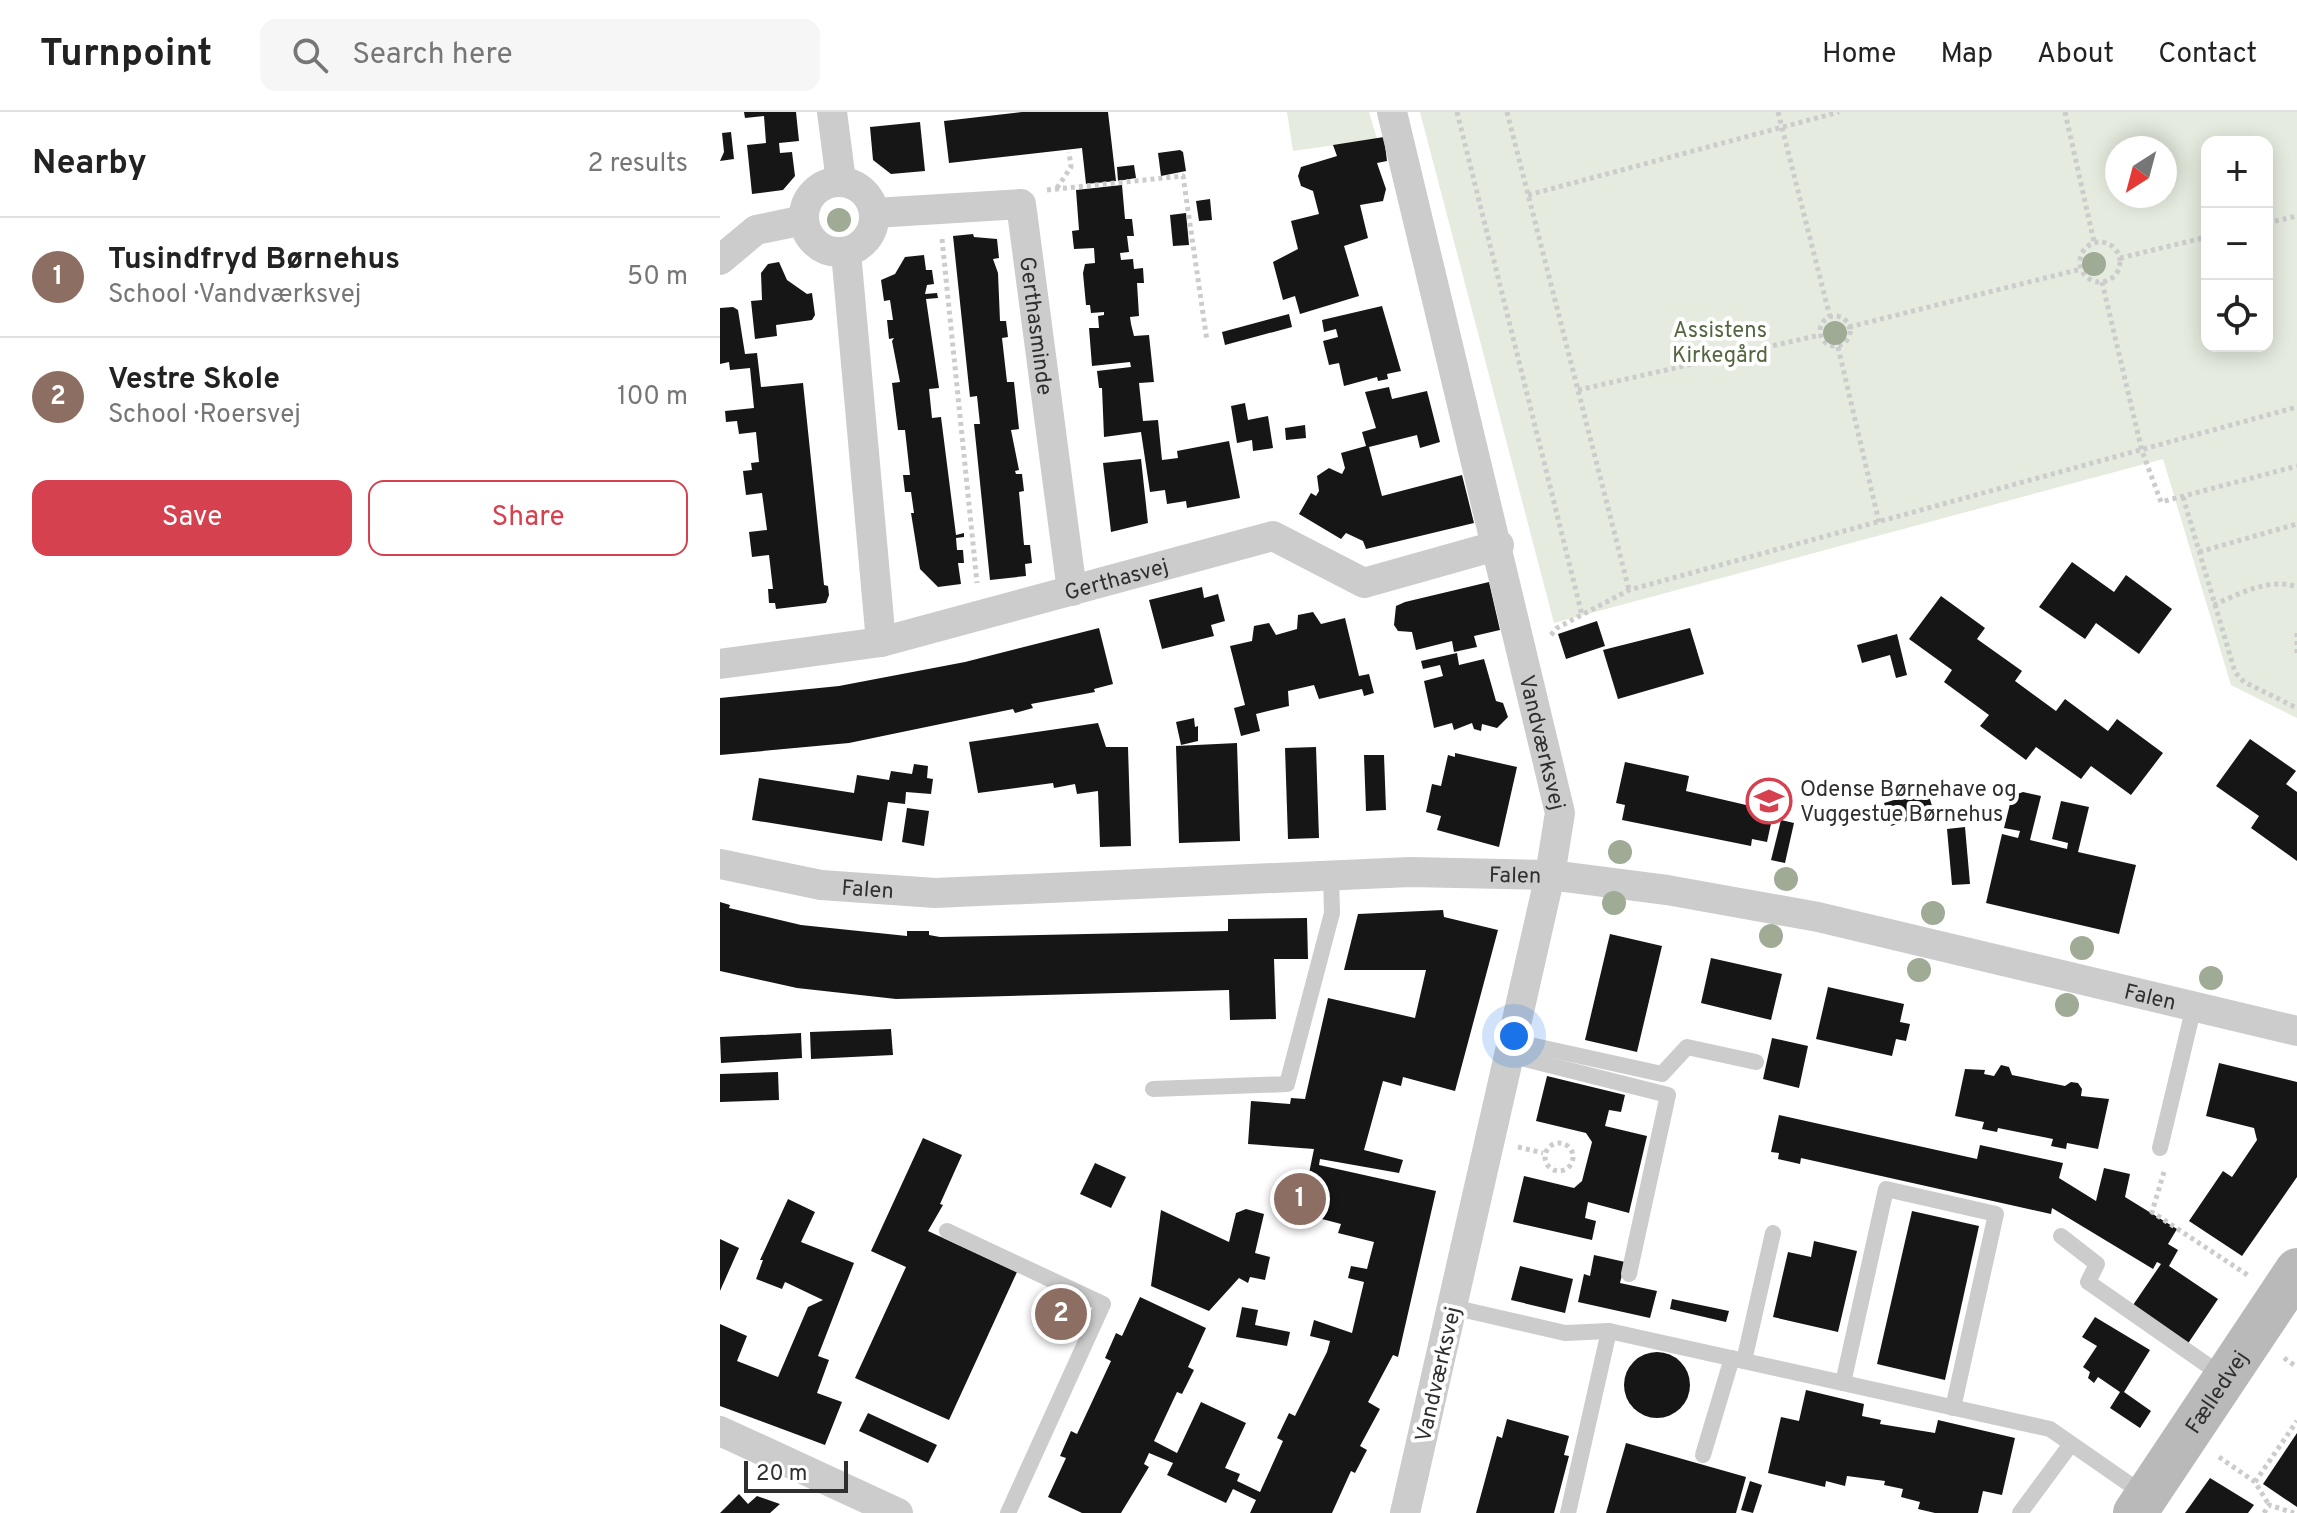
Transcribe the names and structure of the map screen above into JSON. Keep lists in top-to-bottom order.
{
  "streets": {
    "street": [
      "Gerthasminde",
      "Gerthasvej",
      "Vandværksvej",
      "Falen",
      "Fælledvej"
    ]
  },
  "crossings": [
    ["Gerthasminde", "Gerthasvej"],
    ["Gerthasvej", "Vandværksvej"],
    ["Vandværksvej", "Falen"]
  ],
  "parks": ["Assistens Kirkegård"],
  "places": {
    "school or university": ["Odense Børnehave og Vuggestue Børnehus"]
  },
  "scale_bar": "20 m",
  "north": "bottom left",
  "page": {
    "header": "Turnpoint",
    "search": "Search here",
    "nav": [
      "Home",
      "Map",
      "About",
      "Contact"
    ],
    "heading": ["Nearby", "2 results"],
    "map_buttons": ["+", "−"],
    "list": [
      {
        "mark": "1",
        "name": "Tusindfryd Børnehus",
        "note": "School · Vandværksvej",
        "value": "50 m"
      },
      {
        "mark": "2",
        "name": "Vestre Skole",
        "note": "School · Roersvej",
        "value": "100 m"
      }
    ],
    "buttons": ["Save", "Share"],
    "pins": ["1", "2"],
    "scale": "20 m"
  }
}
